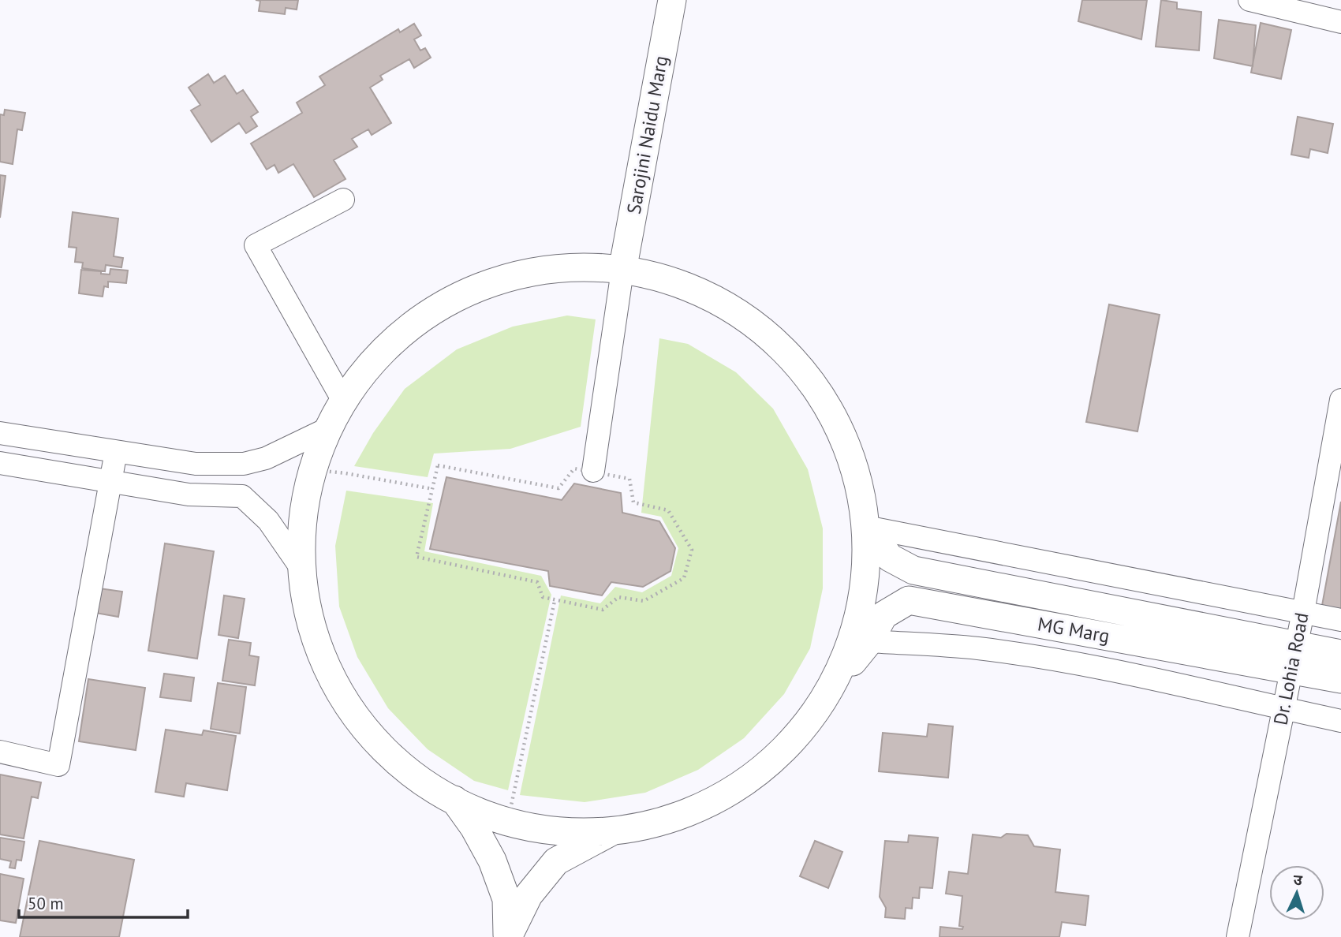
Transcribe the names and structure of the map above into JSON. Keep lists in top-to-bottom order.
{
  "streets": {
    "main road": ["Sarojini Naidu Marg", "MG Marg"],
    "street": ["Dr. Lohia Road"]
  },
  "crossings": [
    ["MG Marg", "Dr. Lohia Road"]
  ],
  "scale_bar": "50 m",
  "north": "top"
}
